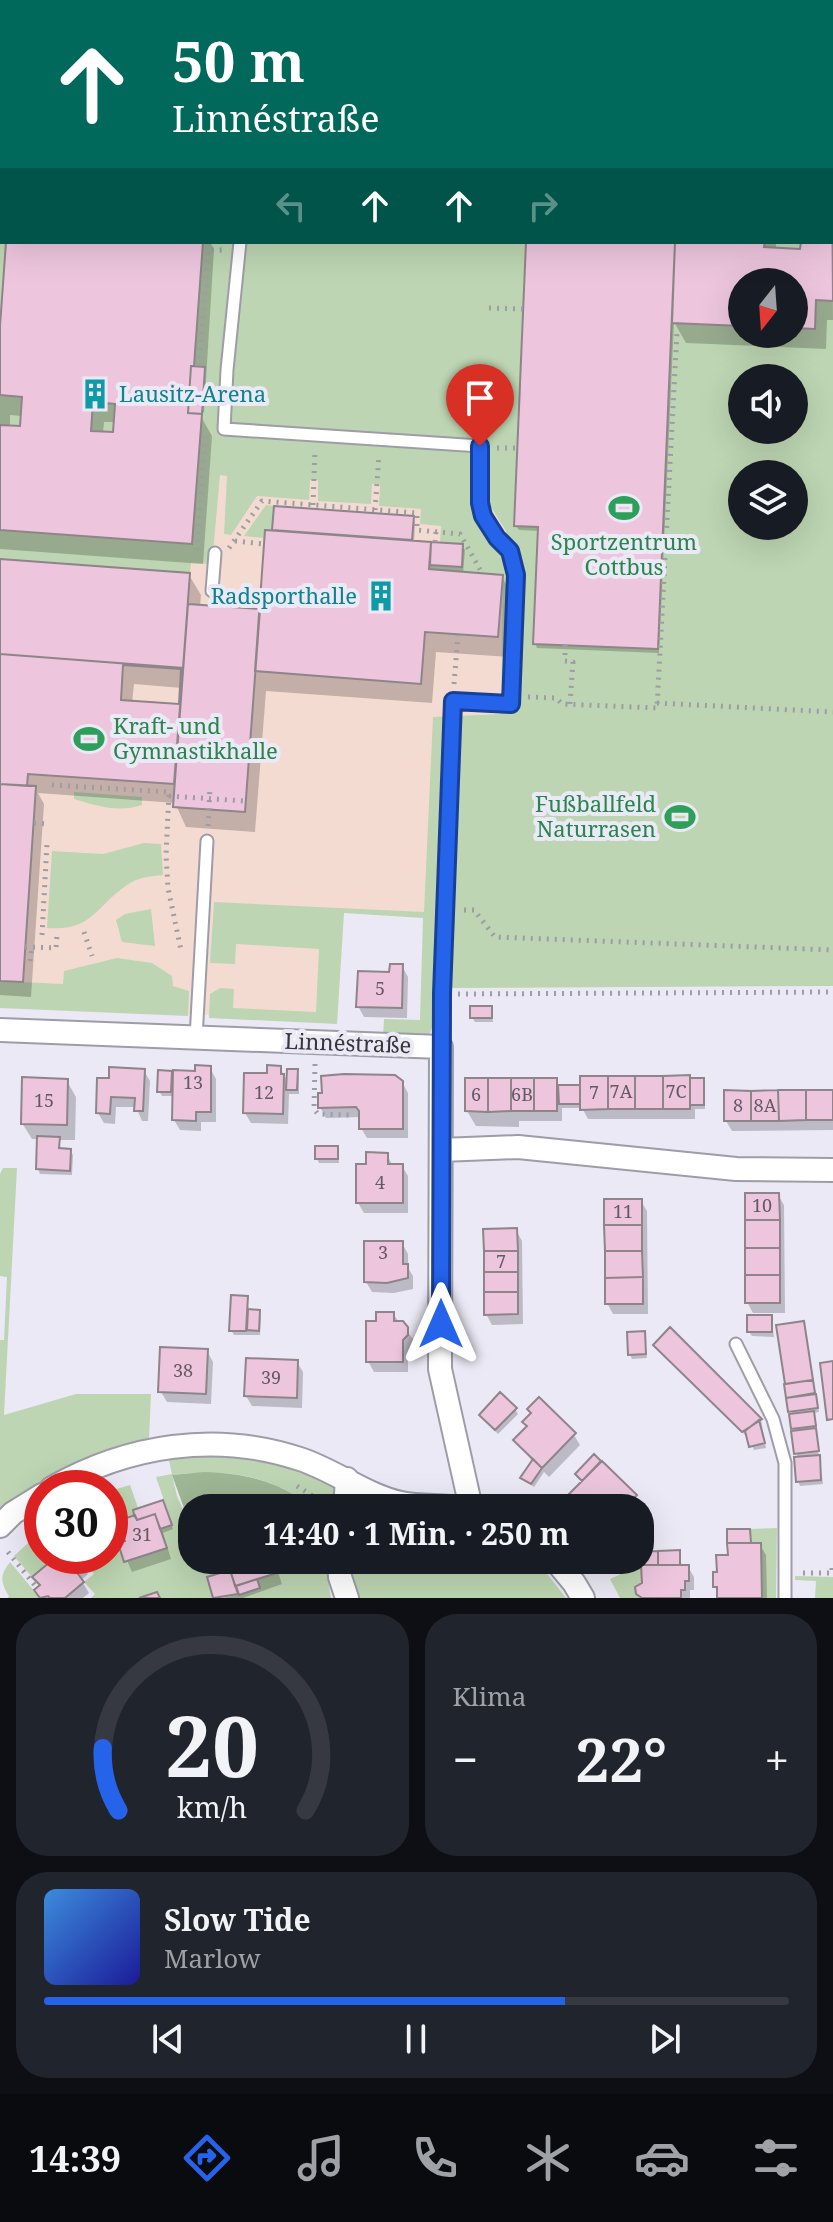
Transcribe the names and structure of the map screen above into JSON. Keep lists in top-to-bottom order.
{
  "streets": {
    "street": ["Linnéstraße"]
  },
  "places": {
    "building": ["Lausitz-Arena", "Radsporthalle"],
    "sports": ["Sportzentrum Cottbus", "Kraft- und Gymnastikhalle", "Fußballfeld Naturrasen"]
  },
  "house_numbers": [
    "5",
    "13",
    "7A",
    "7C",
    "12",
    "7",
    "6",
    "6B",
    "15",
    "8",
    "8A",
    "4",
    "10",
    "11",
    "3",
    "7",
    "38",
    "39",
    "31"
  ],
  "north": "bottom",
  "page": {
    "turn": ["50 m", "Linnéstraße"],
    "limit": "30",
    "trip": "14:40 · 1 Min. · 250 m",
    "tile": "Klima",
    "heat": ["−", "22°", "+"],
    "song": ["Slow Tide", "Marlow"],
    "tabs": "14:39",
    "gauge": ["20", "km/h"]
  }
}
